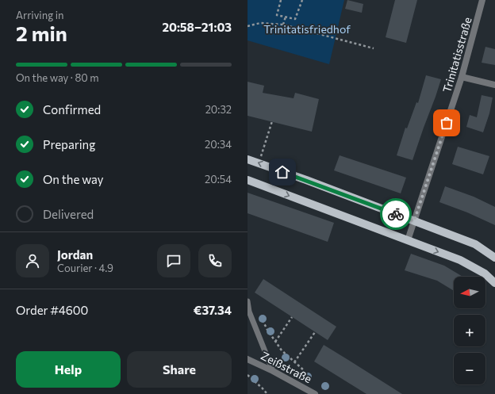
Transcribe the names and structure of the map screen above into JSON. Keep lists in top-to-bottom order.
{
  "streets": {
    "street": ["Trinitatisstraße", "Zeißstraße"]
  },
  "parks": ["Trinitatisfriedhof"],
  "north": "left",
  "page": {
    "heading": ["2 min", "Arriving in", "20:58–21:03"],
    "panel": [
      "Jordan",
      "Courier · 4.9",
      "Order #4600",
      "€37.34"
    ],
    "bar": "On the way · 80 m",
    "list": [
      ["Confirmed", "20:32"],
      ["Preparing", "20:34"],
      ["On the way", "20:54"],
      "Delivered"
    ],
    "map_buttons": ["+", "−"],
    "buttons": ["Help", "Share"]
  }
}
